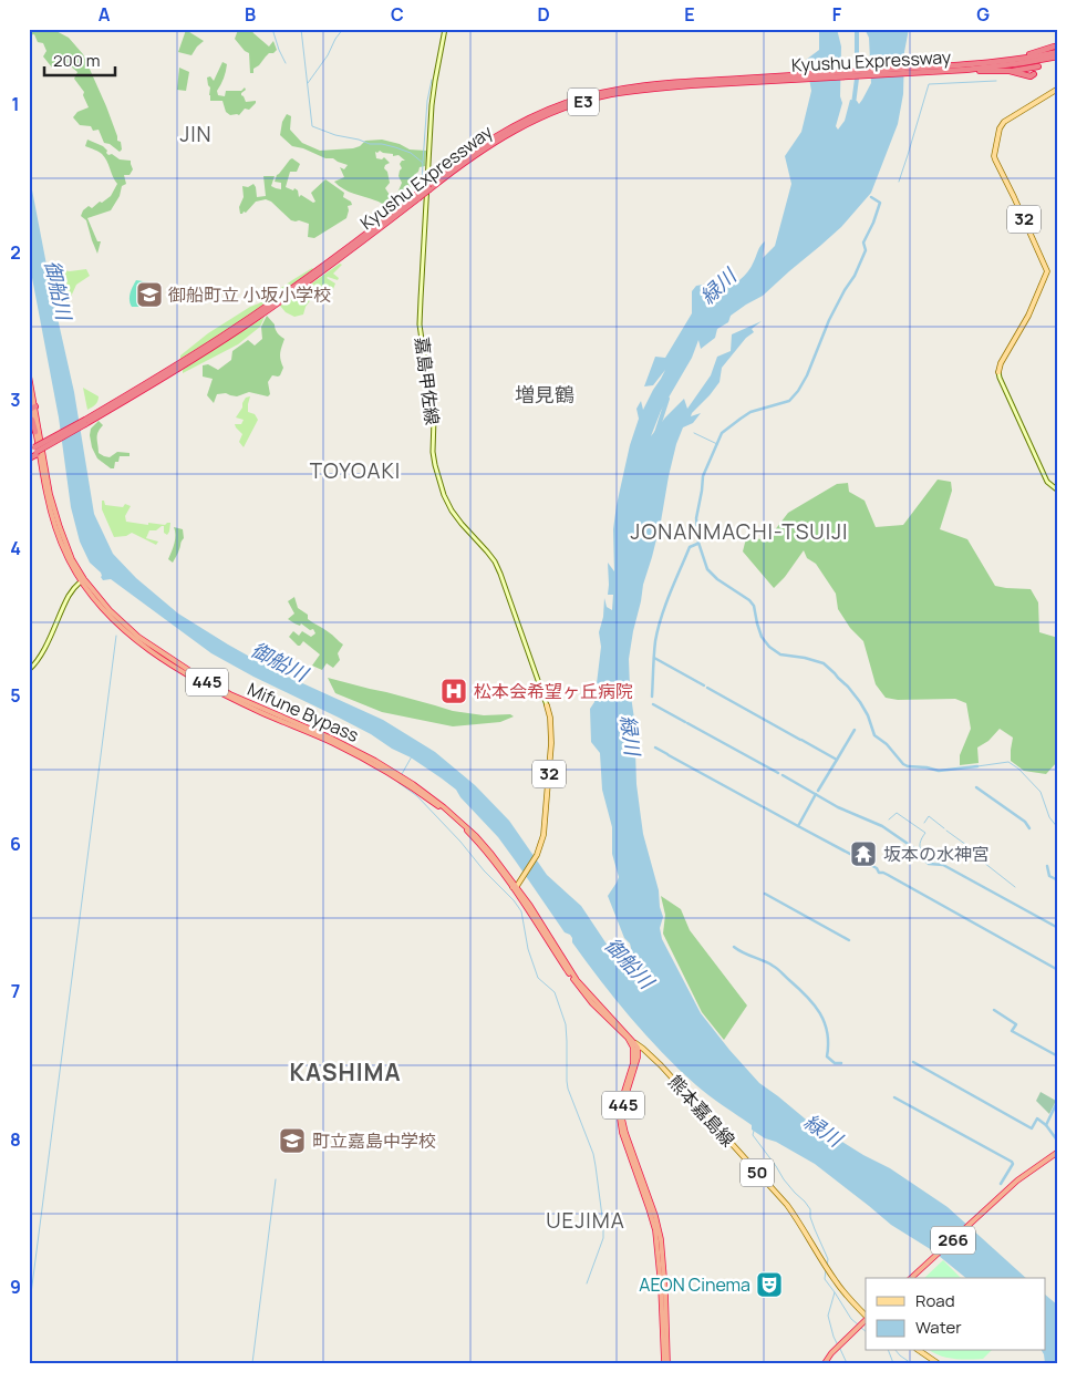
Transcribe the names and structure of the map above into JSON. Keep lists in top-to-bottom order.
{
  "streets": {
    "highway": [
      "Kyushu Expressway",
      "E3",
      "445",
      "Mifune Bypass",
      "266"
    ],
    "main road": [
      "32",
      "嘉島甲佐線",
      "熊本嘉島線",
      "50"
    ]
  },
  "crossings": [
    ["32", "嘉島甲佐線"],
    ["32", "445"],
    ["32", "Mifune Bypass"],
    ["445", "Mifune Bypass"],
    ["445", "熊本嘉島線"]
  ],
  "districts": [
    "JIN",
    "増見鶴",
    "TOYOAKI",
    "JONANMACHI-TSUIJI",
    "KASHIMA",
    "UEJIMA"
  ],
  "water": ["緑川", "御船川"],
  "places": {
    "school or university": ["御船町立 小坂小学校", "町立嘉島中学校"],
    "hospital": ["松本会希望ヶ丘病院"],
    "temple": ["坂本の水神宮"],
    "theatre": ["AEON Cinema"]
  },
  "legend": ["Road", "Water"],
  "scale_bar": "200 m",
  "grid": {
    "columns": [
      "A",
      "B",
      "C",
      "D",
      "E",
      "F",
      "G"
    ],
    "rows": [
      "1",
      "2",
      "3",
      "4",
      "5",
      "6",
      "7",
      "8",
      "9"
    ]
  }
}
